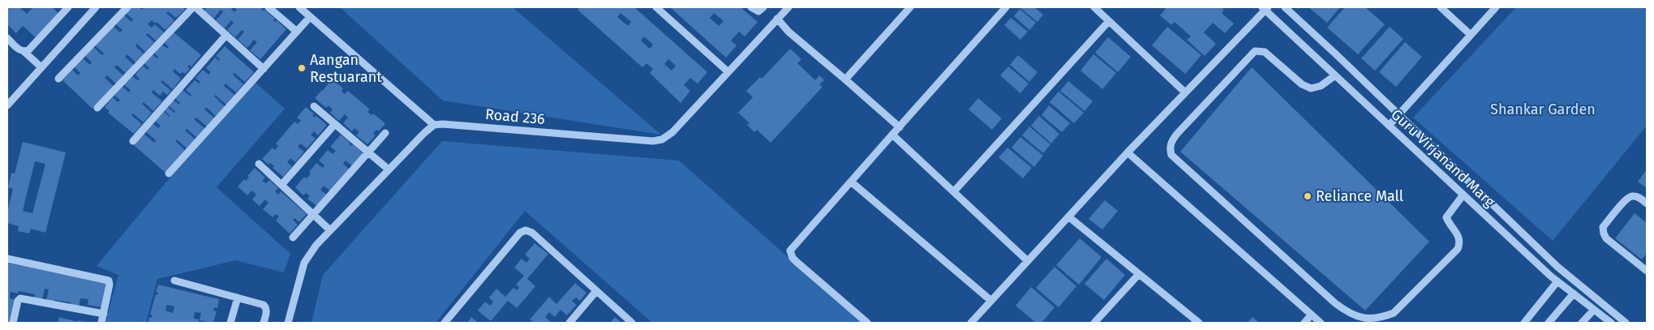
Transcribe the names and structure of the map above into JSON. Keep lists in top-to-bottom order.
{
  "streets": {
    "street": ["Road 236", "Guru Virjanand Marg"]
  },
  "parks": ["Shankar Garden"],
  "places": ["Aangan Restuarant", "Reliance Mall"]
}
